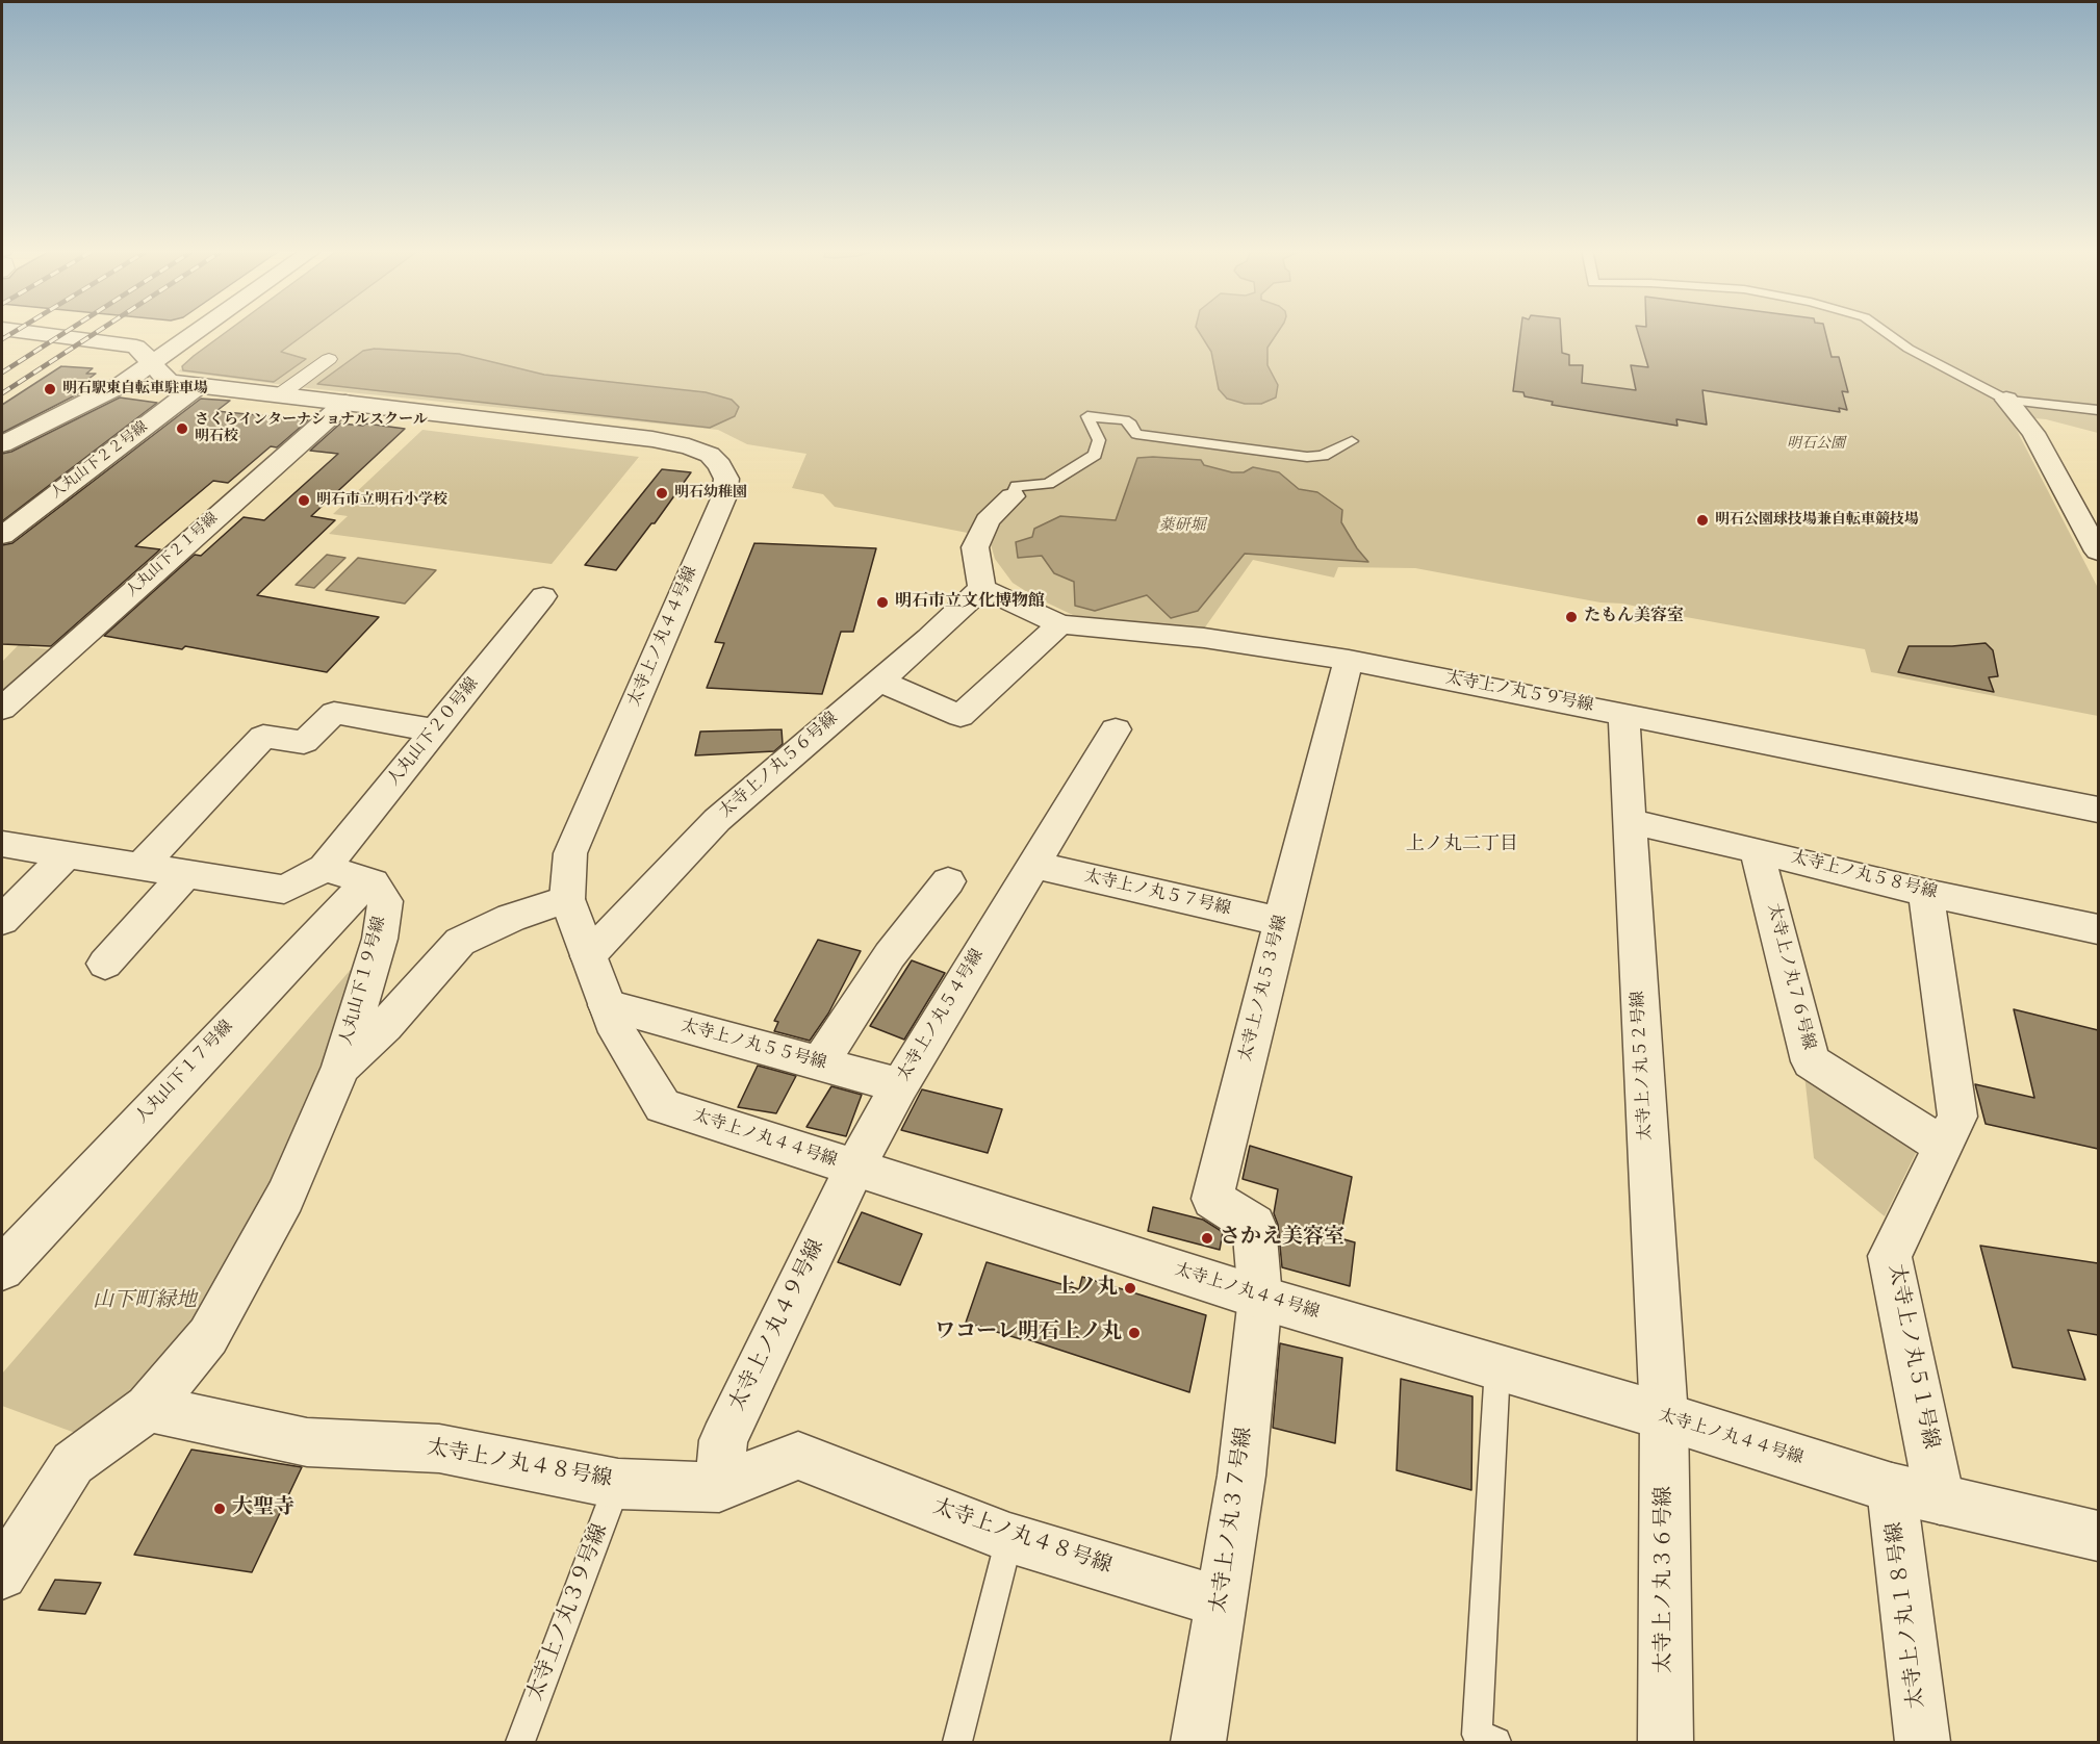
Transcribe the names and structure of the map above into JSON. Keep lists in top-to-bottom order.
{
  "streets": {
    "street": [
      "人丸山下２２号線",
      "人丸山下２１号線",
      "太寺上ノ丸４４号線",
      "太寺上ノ丸５９号線",
      "人丸山下２０号線",
      "太寺上ノ丸５６号線",
      "太寺上ノ丸５８号線",
      "太寺上ノ丸５７号線",
      "太寺上ノ丸７６号線",
      "人丸山下１９号線",
      "太寺上ノ丸５３号線",
      "太寺上ノ丸５４号線",
      "太寺上ノ丸５５号線",
      "太寺上ノ丸５２号線",
      "人丸山下１７号線",
      "太寺上ノ丸４９号線",
      "太寺上ノ丸５１号線",
      "太寺上ノ丸４８号線",
      "太寺上ノ丸３７号線",
      "太寺上ノ丸３６号線",
      "太寺上ノ丸１８号線"
    ],
    "lane": ["太寺上ノ丸３９号線"]
  },
  "crossings": [
    ["人丸山下２２号線", "太寺上ノ丸４４号線"],
    ["人丸山下２１号線", "太寺上ノ丸４４号線"],
    ["太寺上ノ丸４４号線", "太寺上ノ丸５６号線"],
    ["太寺上ノ丸４４号線", "人丸山下１９号線"],
    ["太寺上ノ丸４４号線", "太寺上ノ丸５３号線"],
    ["太寺上ノ丸４４号線", "太寺上ノ丸５４号線"],
    ["太寺上ノ丸４４号線", "太寺上ノ丸５５号線"],
    ["太寺上ノ丸４４号線", "太寺上ノ丸５２号線"],
    ["太寺上ノ丸４４号線", "太寺上ノ丸４９号線"],
    ["太寺上ノ丸４４号線", "太寺上ノ丸５１号線"],
    ["太寺上ノ丸４４号線", "太寺上ノ丸３７号線"],
    ["太寺上ノ丸４４号線", "太寺上ノ丸３６号線"],
    ["太寺上ノ丸４４号線", "太寺上ノ丸１８号線"],
    ["太寺上ノ丸５９号線", "太寺上ノ丸５６号線"],
    ["太寺上ノ丸５９号線", "太寺上ノ丸５３号線"],
    ["太寺上ノ丸５９号線", "太寺上ノ丸５２号線"],
    ["太寺上ノ丸５８号線", "太寺上ノ丸７６号線"],
    ["太寺上ノ丸５８号線", "太寺上ノ丸５２号線"],
    ["太寺上ノ丸５８号線", "太寺上ノ丸５１号線"],
    ["太寺上ノ丸５７号線", "太寺上ノ丸５３号線"],
    ["太寺上ノ丸５７号線", "太寺上ノ丸５４号線"],
    ["太寺上ノ丸７６号線", "太寺上ノ丸５１号線"],
    ["人丸山下１９号線", "人丸山下１７号線"],
    ["太寺上ノ丸５３号線", "太寺上ノ丸３７号線"],
    ["太寺上ノ丸５４号線", "太寺上ノ丸５５号線"],
    ["太寺上ノ丸５４号線", "太寺上ノ丸４９号線"],
    ["太寺上ノ丸５２号線", "太寺上ノ丸３６号線"],
    ["太寺上ノ丸４９号線", "太寺上ノ丸４８号線"],
    ["太寺上ノ丸５１号線", "太寺上ノ丸１８号線"],
    ["太寺上ノ丸４８号線", "太寺上ノ丸３７号線"],
    ["太寺上ノ丸４８号線", "太寺上ノ丸３９号線"]
  ],
  "districts": ["上ノ丸二丁目"],
  "water": ["薬研堀"],
  "parks": ["明石公園", "山下町緑地"],
  "places": [
    "明石駅東自転車駐車場",
    "さくらインターナショナルスクール 明石校",
    "明石幼稚園",
    "明石市立明石小学校",
    "明石公園球技場兼自転車競技場",
    "明石市立文化博物館",
    "たもん美容室",
    "さかえ美容室",
    "上ノ丸",
    "ワコーレ明石上ノ丸",
    "大聖寺"
  ]
}
